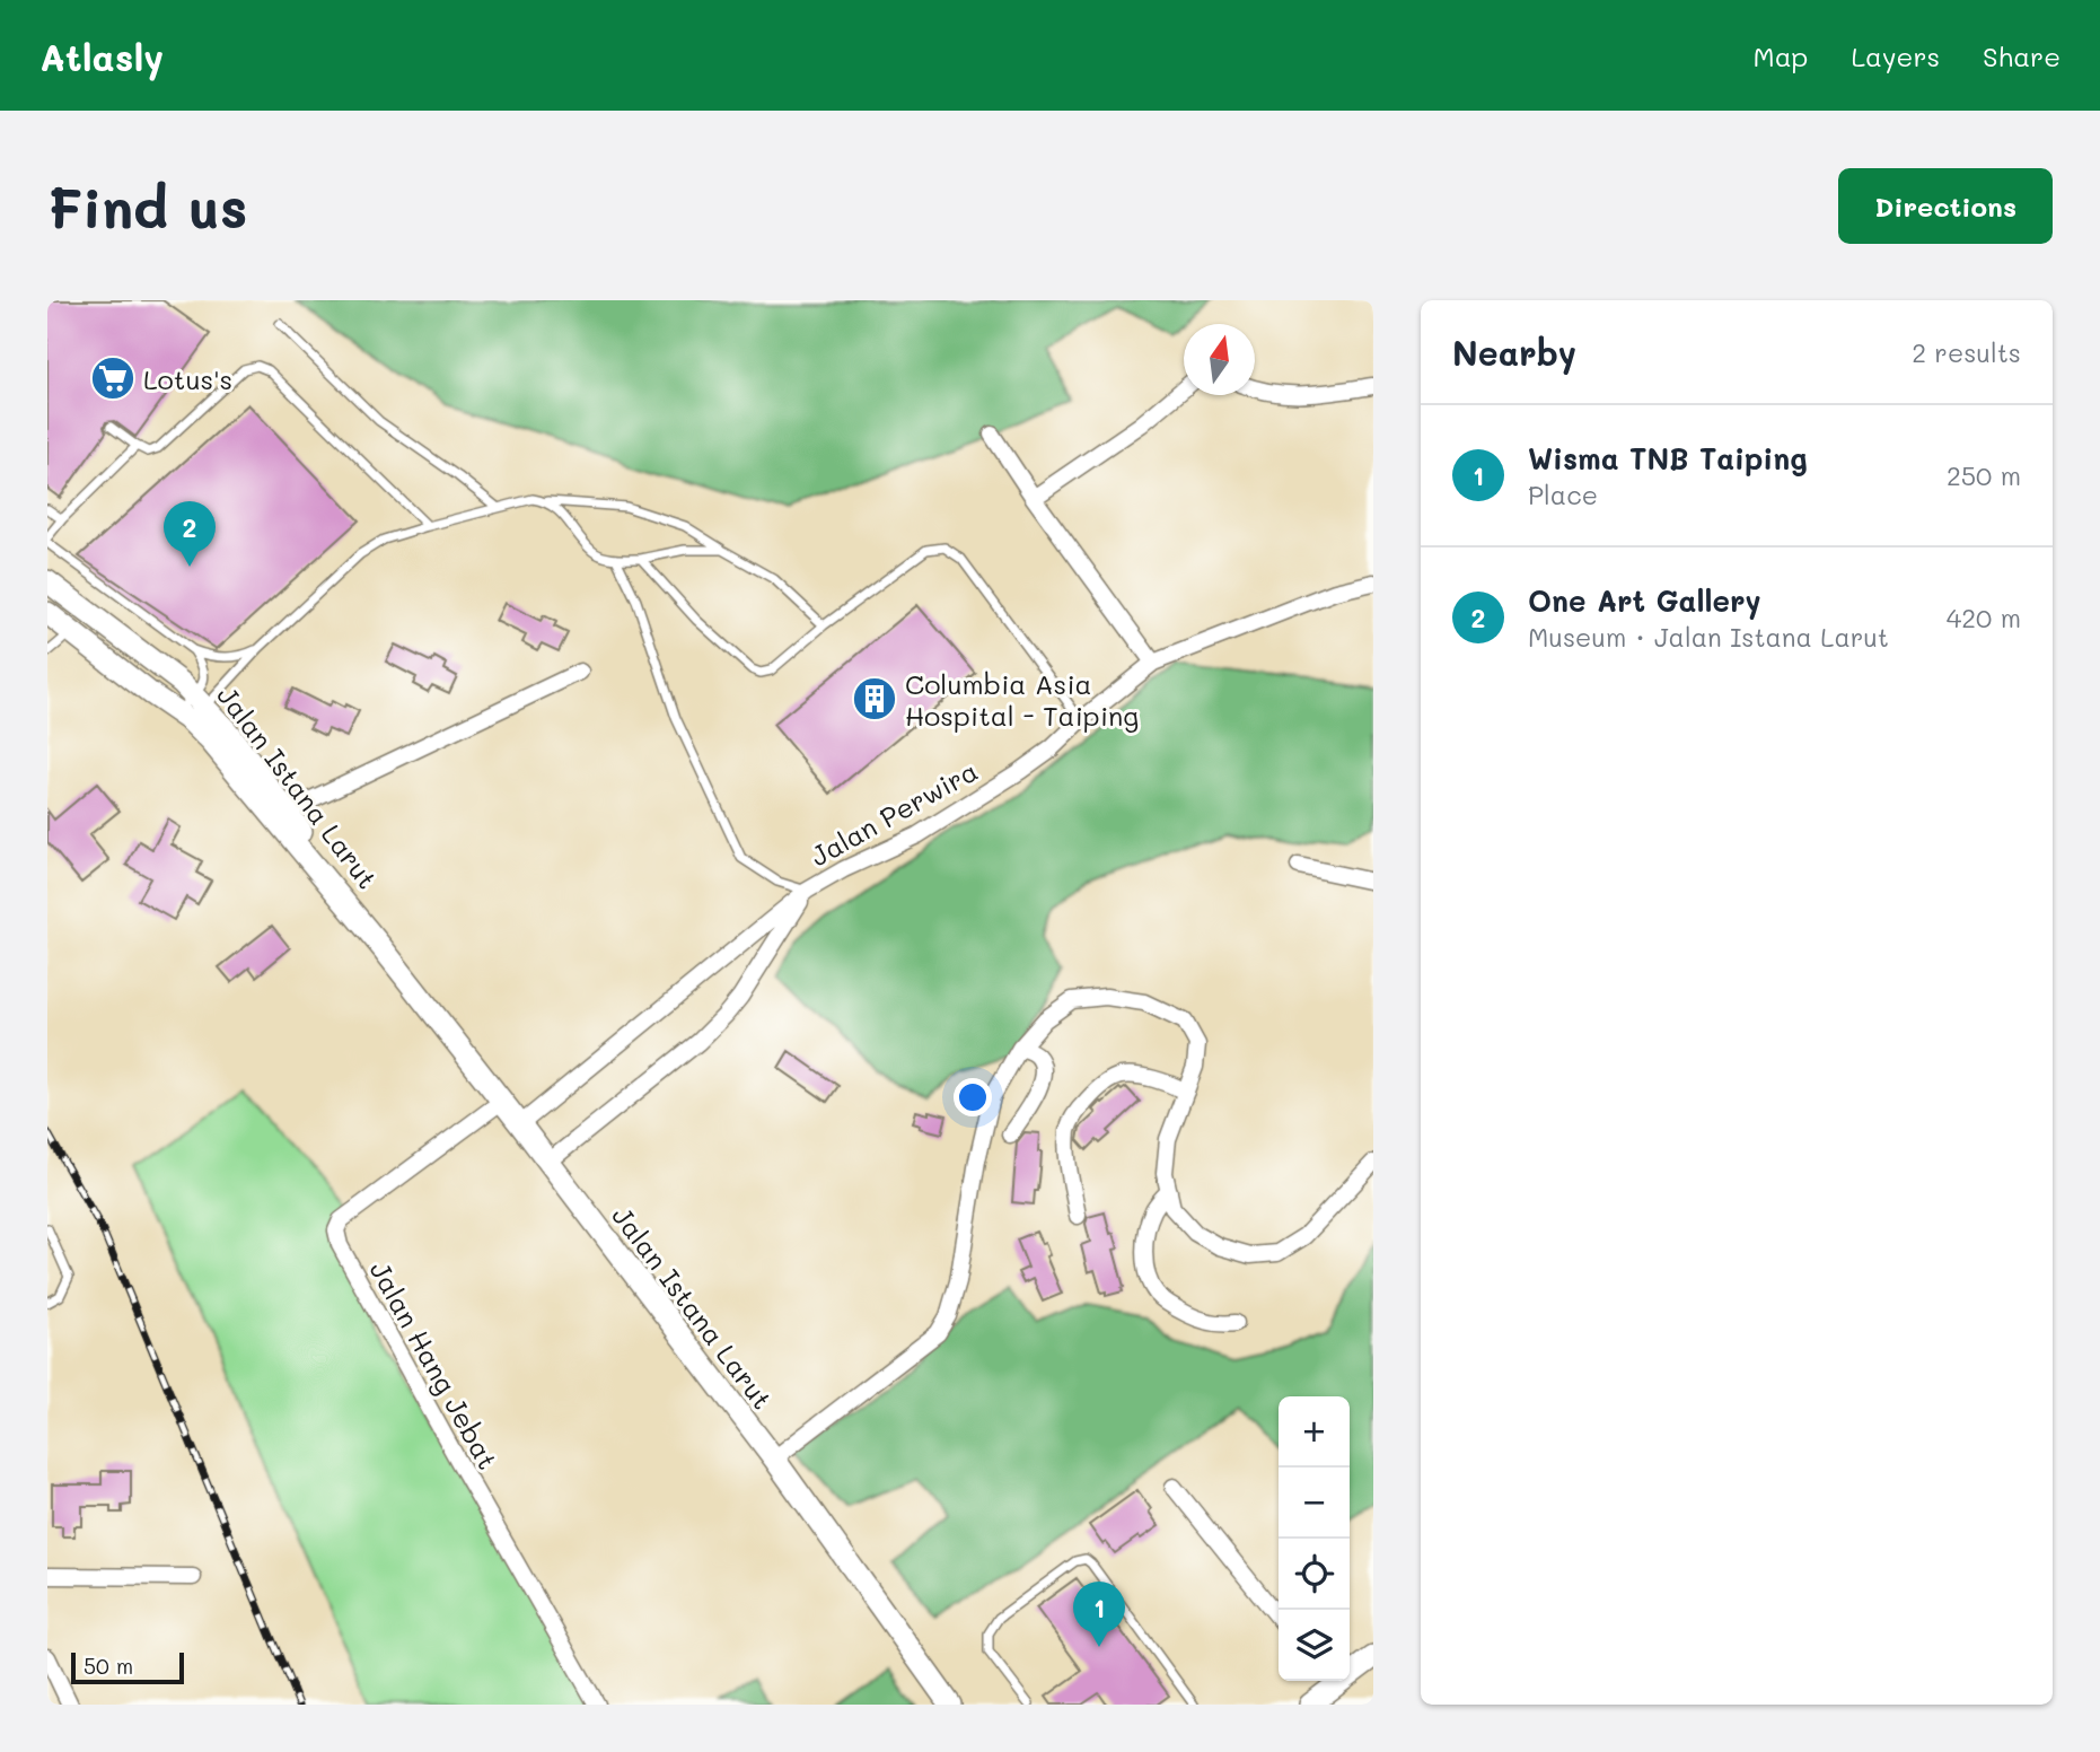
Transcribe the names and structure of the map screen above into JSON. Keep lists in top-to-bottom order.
{
  "streets": {
    "main road": ["Jalan Istana Larut"],
    "street": ["Jalan Perwira", "Jalan Hang Jebat"]
  },
  "crossings": [
    ["Jalan Istana Larut", "Jalan Perwira"],
    ["Jalan Istana Larut", "Jalan Hang Jebat"]
  ],
  "places": {
    "supermarket": ["Lotus's"],
    "building": ["Columbia Asia Hospital - Taiping"]
  },
  "scale_bar": "50 m",
  "north": "top",
  "page": {
    "header": "Atlasly",
    "nav": ["Map", "Layers", "Share"],
    "buttons": "Directions",
    "title": "Find us",
    "heading": ["Nearby", "2 results"],
    "list": [
      {
        "mark": "1",
        "name": "Wisma TNB Taiping",
        "note": "Place",
        "value": "250 m"
      },
      {
        "mark": "2",
        "name": "One Art Gallery",
        "note": "Museum · Jalan Istana Larut",
        "value": "420 m"
      }
    ],
    "pins": ["2", "1"],
    "map_buttons": ["+", "−"],
    "scale": "50 m"
  }
}
